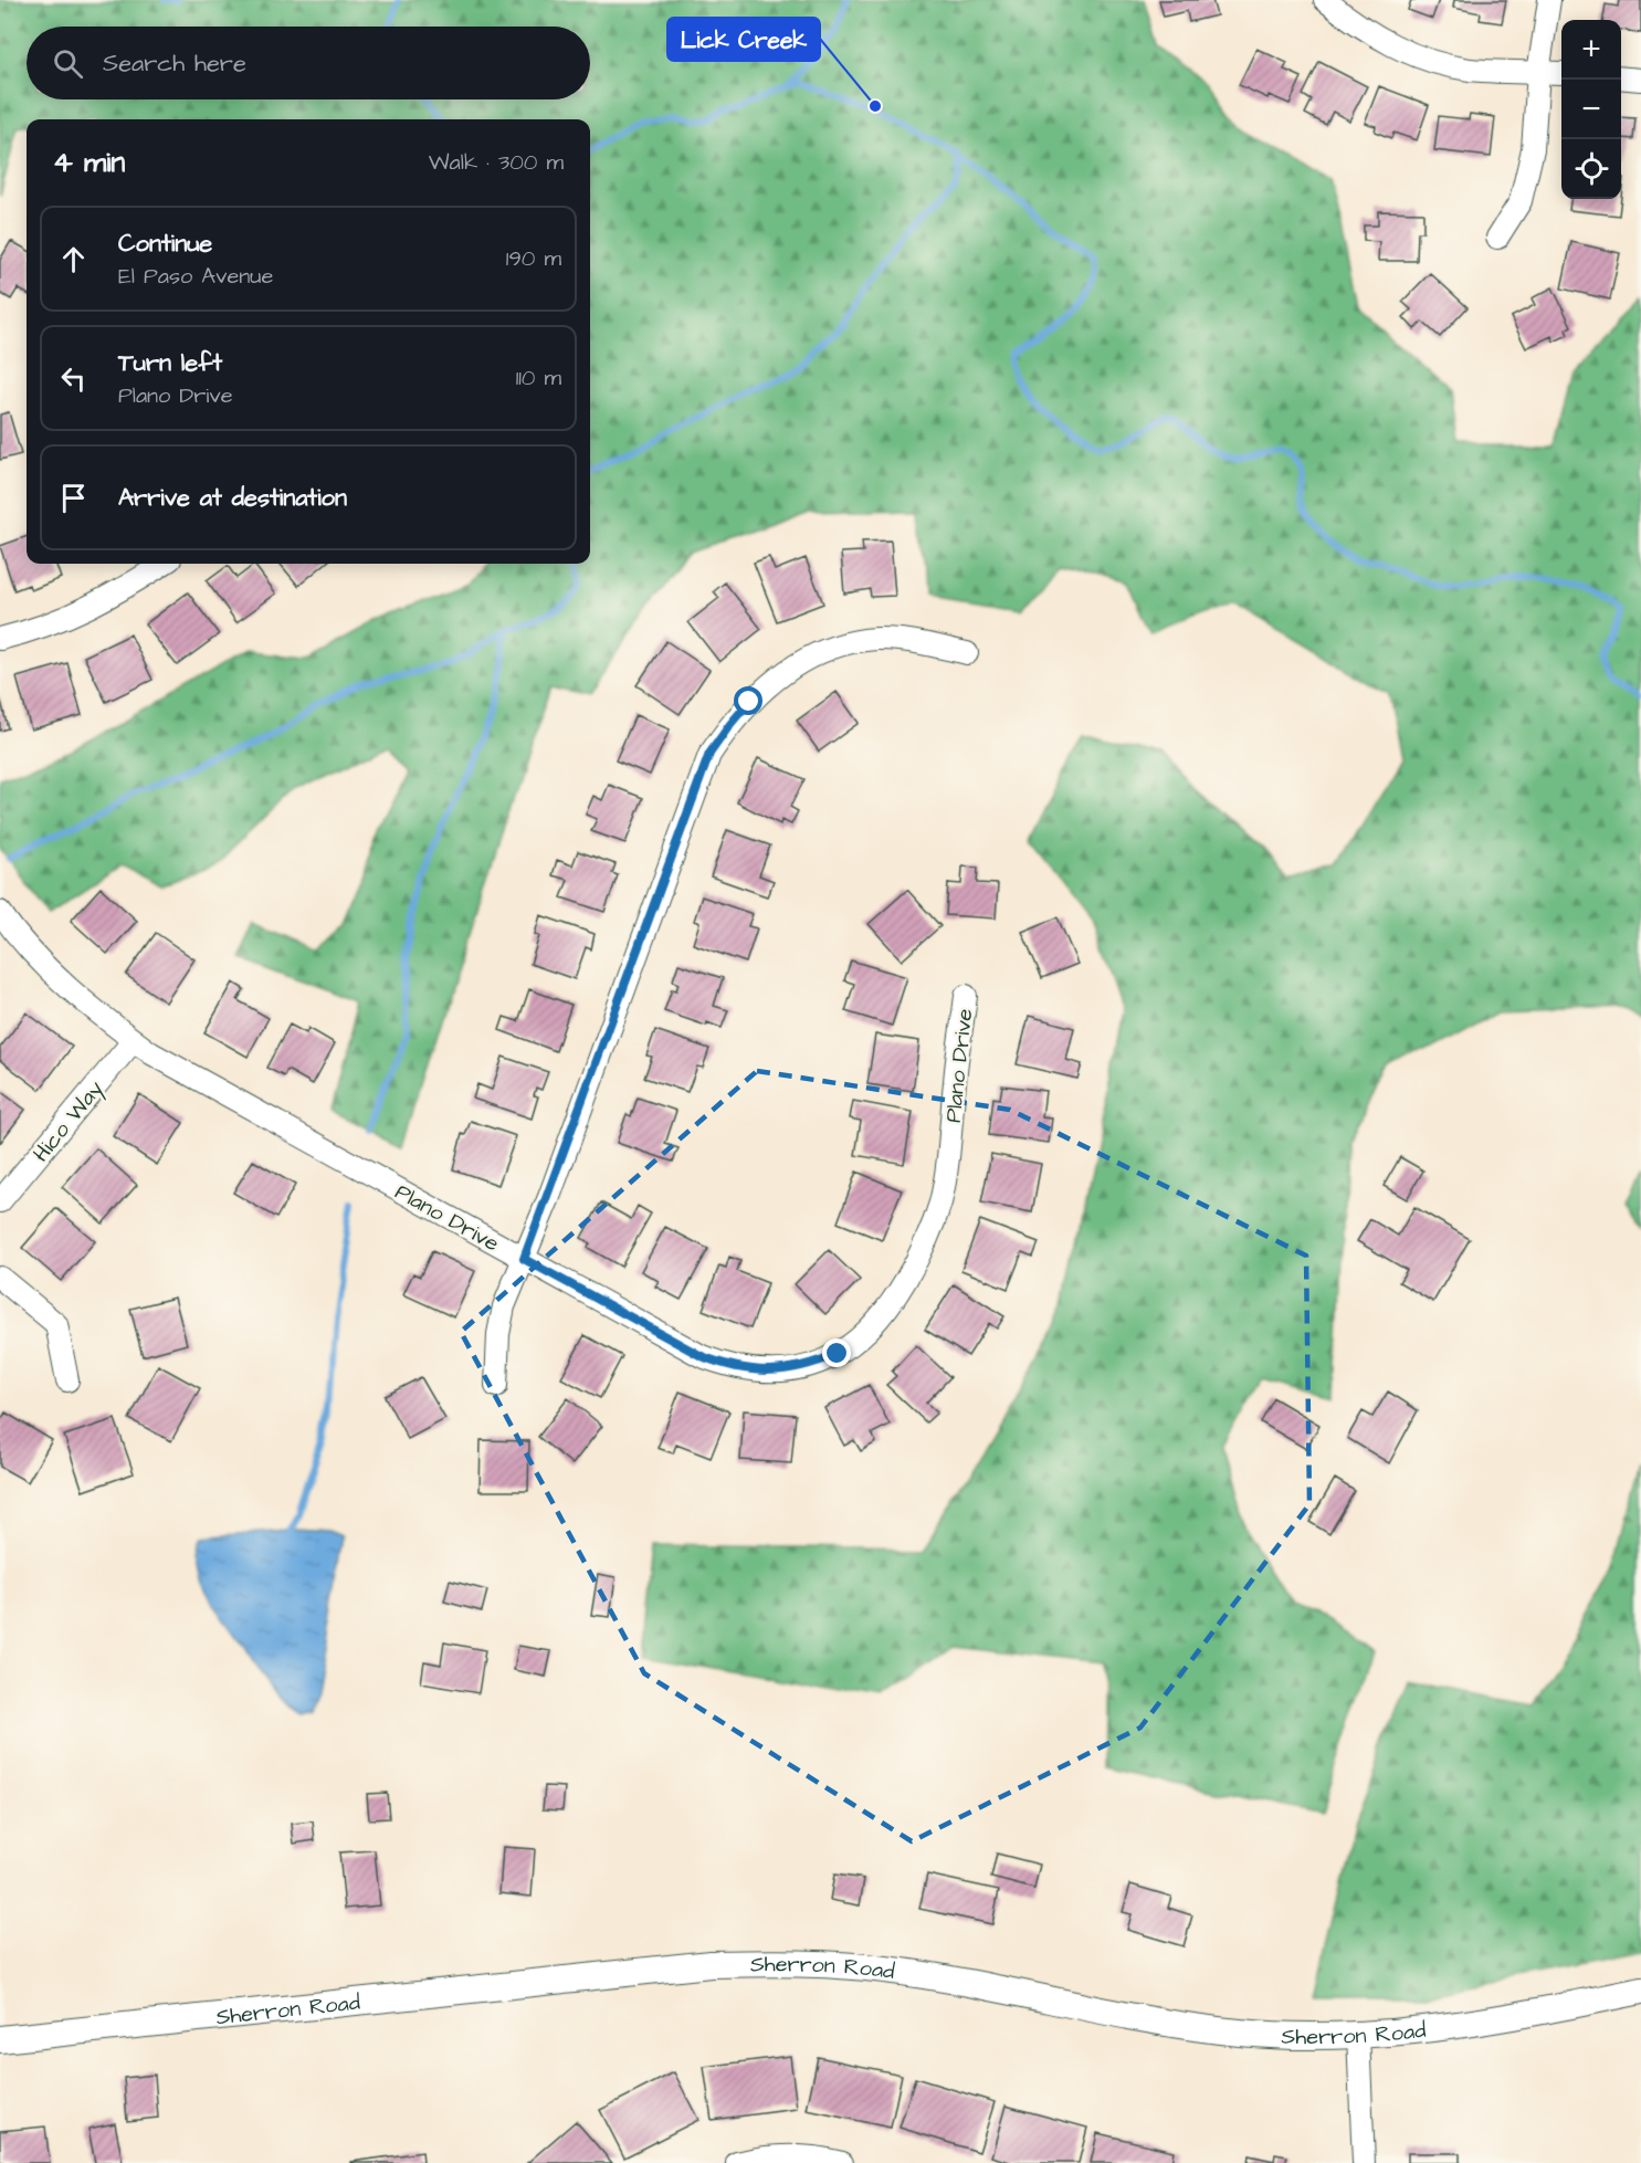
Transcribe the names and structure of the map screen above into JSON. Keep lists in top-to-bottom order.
{
  "streets": {
    "main road": ["Sherron Road"],
    "street": ["Plano Drive", "Hico Way"]
  },
  "crossings": [
    ["Plano Drive", "Hico Way"]
  ],
  "places": ["Lick Creek"],
  "page": {
    "map_buttons": ["+", "−"],
    "search": "Search here",
    "heading": ["4 min", "Walk · 300 m"],
    "list": [
      ["Continue", "El Paso Avenue", "190 m"],
      ["Turn left", "Plano Drive", "110 m"],
      "Arrive at destination"
    ]
  }
}
